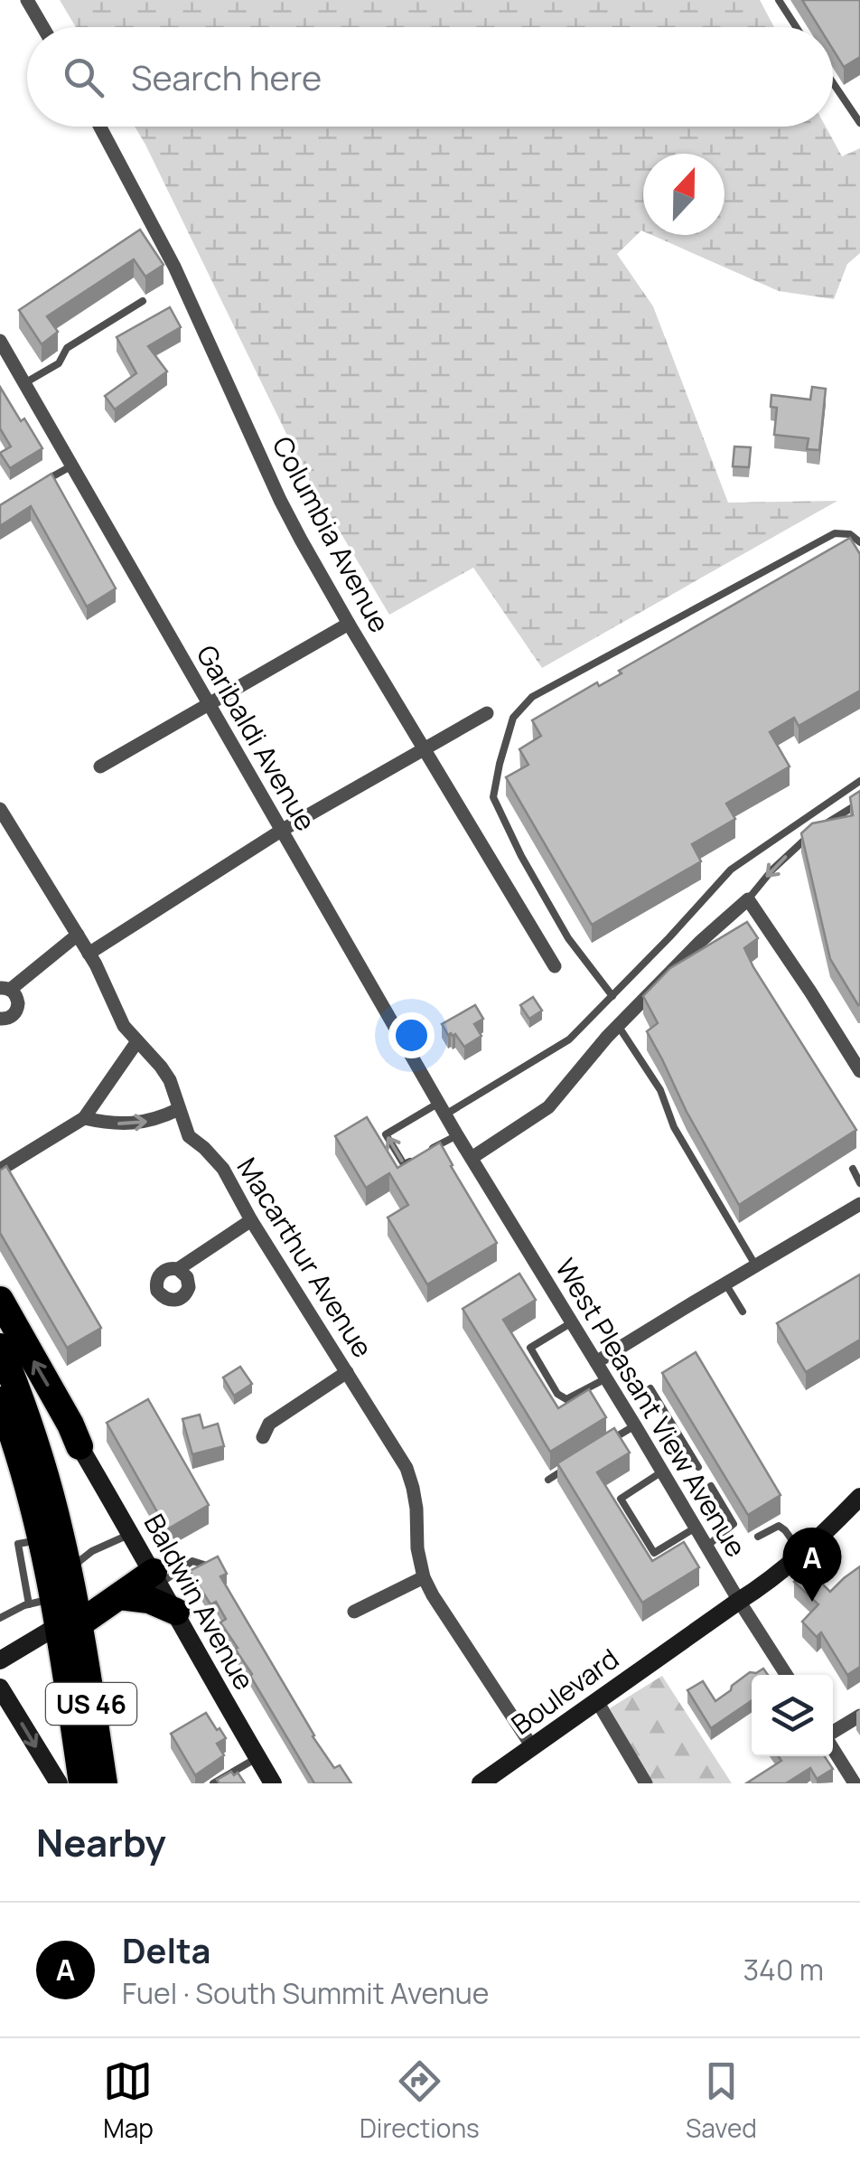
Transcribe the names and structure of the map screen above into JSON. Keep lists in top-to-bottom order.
{
  "streets": {
    "highway": ["US 46"],
    "street": [
      "Columbia Avenue",
      "Garibaldi Avenue",
      "Macarthur Avenue",
      "West Pleasant View Avenue",
      "Baldwin Avenue",
      "Boulevard"
    ]
  },
  "crossings": [
    ["Garibaldi Avenue", "West Pleasant View Avenue"],
    ["Macarthur Avenue", "Boulevard"],
    ["West Pleasant View Avenue", "Boulevard"]
  ],
  "north": "top",
  "page": {
    "search": "Search here",
    "pins": "A",
    "heading": "Nearby",
    "list": [
      {
        "mark": "A",
        "name": "Delta",
        "note": "Fuel · South Summit Avenue",
        "value": "340 m"
      }
    ],
    "nav": ["Map", "Directions", "Saved"]
  }
}
